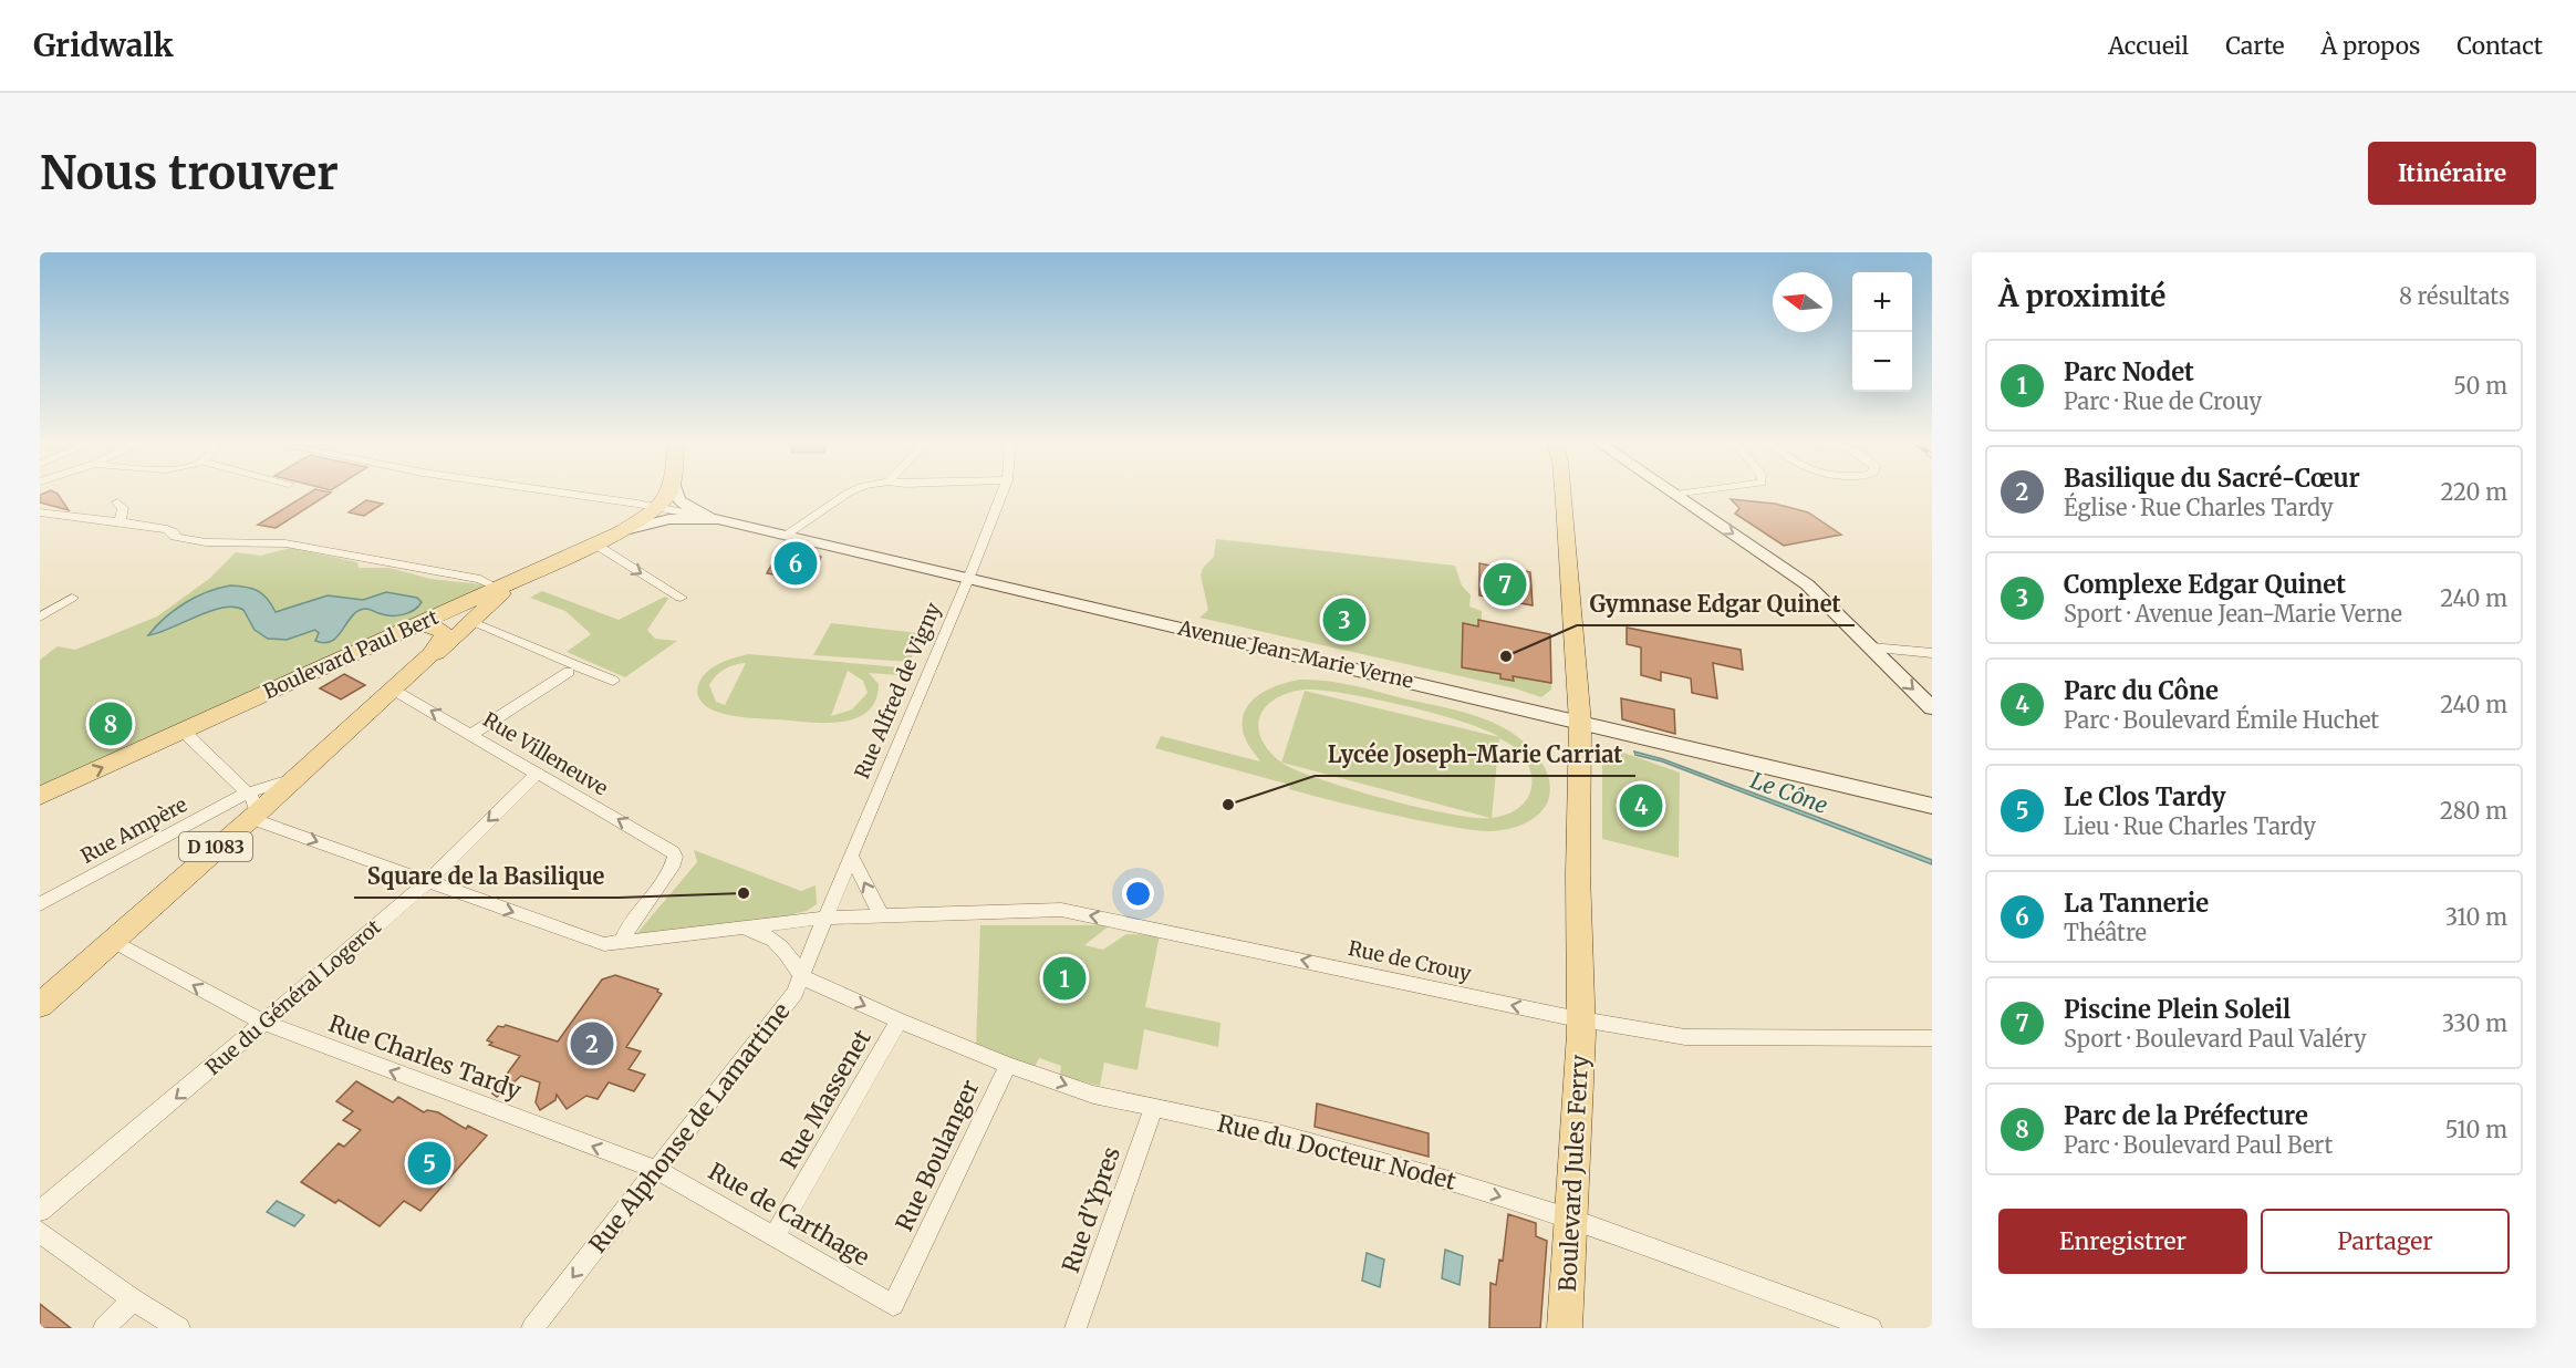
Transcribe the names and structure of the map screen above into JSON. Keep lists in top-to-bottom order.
{
  "streets": {
    "main road": ["Boulevard Paul Bert", "D 1083", "Boulevard Jules Ferry"],
    "street": [
      "Avenue Jean-Marie Verne",
      "Rue Alfred de Vigny",
      "Rue Villeneuve",
      "Rue Ampère",
      "Rue de Crouy",
      "Rue du Général Logerot",
      "Rue Charles Tardy",
      "Rue Massenet",
      "Rue Alphonse de Lamartine",
      "Rue du Docteur Nodet",
      "Rue Boulanger",
      "Rue d'Ypres",
      "Rue de Carthage"
    ]
  },
  "crossings": [
    ["Boulevard Paul Bert", "Avenue Jean-Marie Verne"],
    ["Boulevard Paul Bert", "D 1083"],
    ["Boulevard Paul Bert", "Rue de Crouy"],
    ["Avenue Jean-Marie Verne", "Rue Alfred de Vigny"],
    ["Avenue Jean-Marie Verne", "D 1083"],
    ["Avenue Jean-Marie Verne", "Boulevard Jules Ferry"],
    ["Rue Alfred de Vigny", "Rue de Crouy"],
    ["Rue Alfred de Vigny", "Rue Alphonse de Lamartine"],
    ["Rue Villeneuve", "D 1083"],
    ["Rue Villeneuve", "Rue de Crouy"],
    ["Rue Villeneuve", "Rue du Général Logerot"],
    ["Rue Ampère", "D 1083"],
    ["Rue Ampère", "Rue de Crouy"],
    ["D 1083", "Rue de Crouy"],
    ["D 1083", "Rue Charles Tardy"],
    ["Rue de Crouy", "Rue du Général Logerot"],
    ["Rue de Crouy", "Rue Alphonse de Lamartine"],
    ["Rue de Crouy", "Boulevard Jules Ferry"],
    ["Rue du Général Logerot", "Rue Charles Tardy"],
    ["Rue Charles Tardy", "Rue Alphonse de Lamartine"],
    ["Rue Charles Tardy", "Rue de Carthage"],
    ["Rue Massenet", "Rue du Docteur Nodet"],
    ["Rue Massenet", "Rue de Carthage"],
    ["Rue Alphonse de Lamartine", "Rue du Docteur Nodet"],
    ["Rue Alphonse de Lamartine", "Rue de Carthage"],
    ["Rue du Docteur Nodet", "Rue Boulanger"],
    ["Rue du Docteur Nodet", "Boulevard Jules Ferry"],
    ["Rue du Docteur Nodet", "Rue d'Ypres"],
    ["Rue Boulanger", "Rue de Carthage"]
  ],
  "one_way": [
    "Rue du Général Logerot",
    "Rue Charles Tardy",
    "Rue Alphonse de Lamartine",
    "Rue du Docteur Nodet"
  ],
  "water": ["Le Cône"],
  "places": ["Gymnase Edgar Quinet", "Lycée Joseph-Marie Carriat", "Square de la Basilique"],
  "north": "left",
  "page": {
    "header": "Gridwalk",
    "nav": [
      "Accueil",
      "Carte",
      "À propos",
      "Contact"
    ],
    "buttons": [
      "Itinéraire",
      ["Enregistrer", "Partager"]
    ],
    "title": "Nous trouver",
    "heading": ["À proximité", "8 résultats"],
    "map_buttons": ["+", "−"],
    "list": [
      {
        "mark": "1",
        "name": "Parc Nodet",
        "note": "Parc · Rue de Crouy",
        "value": "50 m"
      },
      {
        "mark": "2",
        "name": "Basilique du Sacré-Cœur",
        "note": "Église · Rue Charles Tardy",
        "value": "220 m"
      },
      {
        "mark": "3",
        "name": "Complexe Edgar Quinet",
        "note": "Sport · Avenue Jean-Marie Verne",
        "value": "240 m"
      },
      {
        "mark": "4",
        "name": "Parc du Cône",
        "note": "Parc · Boulevard Émile Huchet",
        "value": "240 m"
      },
      {
        "mark": "5",
        "name": "Le Clos Tardy",
        "note": "Lieu · Rue Charles Tardy",
        "value": "280 m"
      },
      {
        "mark": "6",
        "name": "La Tannerie",
        "note": "Théâtre",
        "value": "310 m"
      },
      {
        "mark": "7",
        "name": "Piscine Plein Soleil",
        "note": "Sport · Boulevard Paul Valéry",
        "value": "330 m"
      },
      {
        "mark": "8",
        "name": "Parc de la Préfecture",
        "note": "Parc · Boulevard Paul Bert",
        "value": "510 m"
      }
    ],
    "pins": [
      "6",
      "7",
      "3",
      "8",
      "4",
      "1",
      "2",
      "5"
    ]
  }
}
